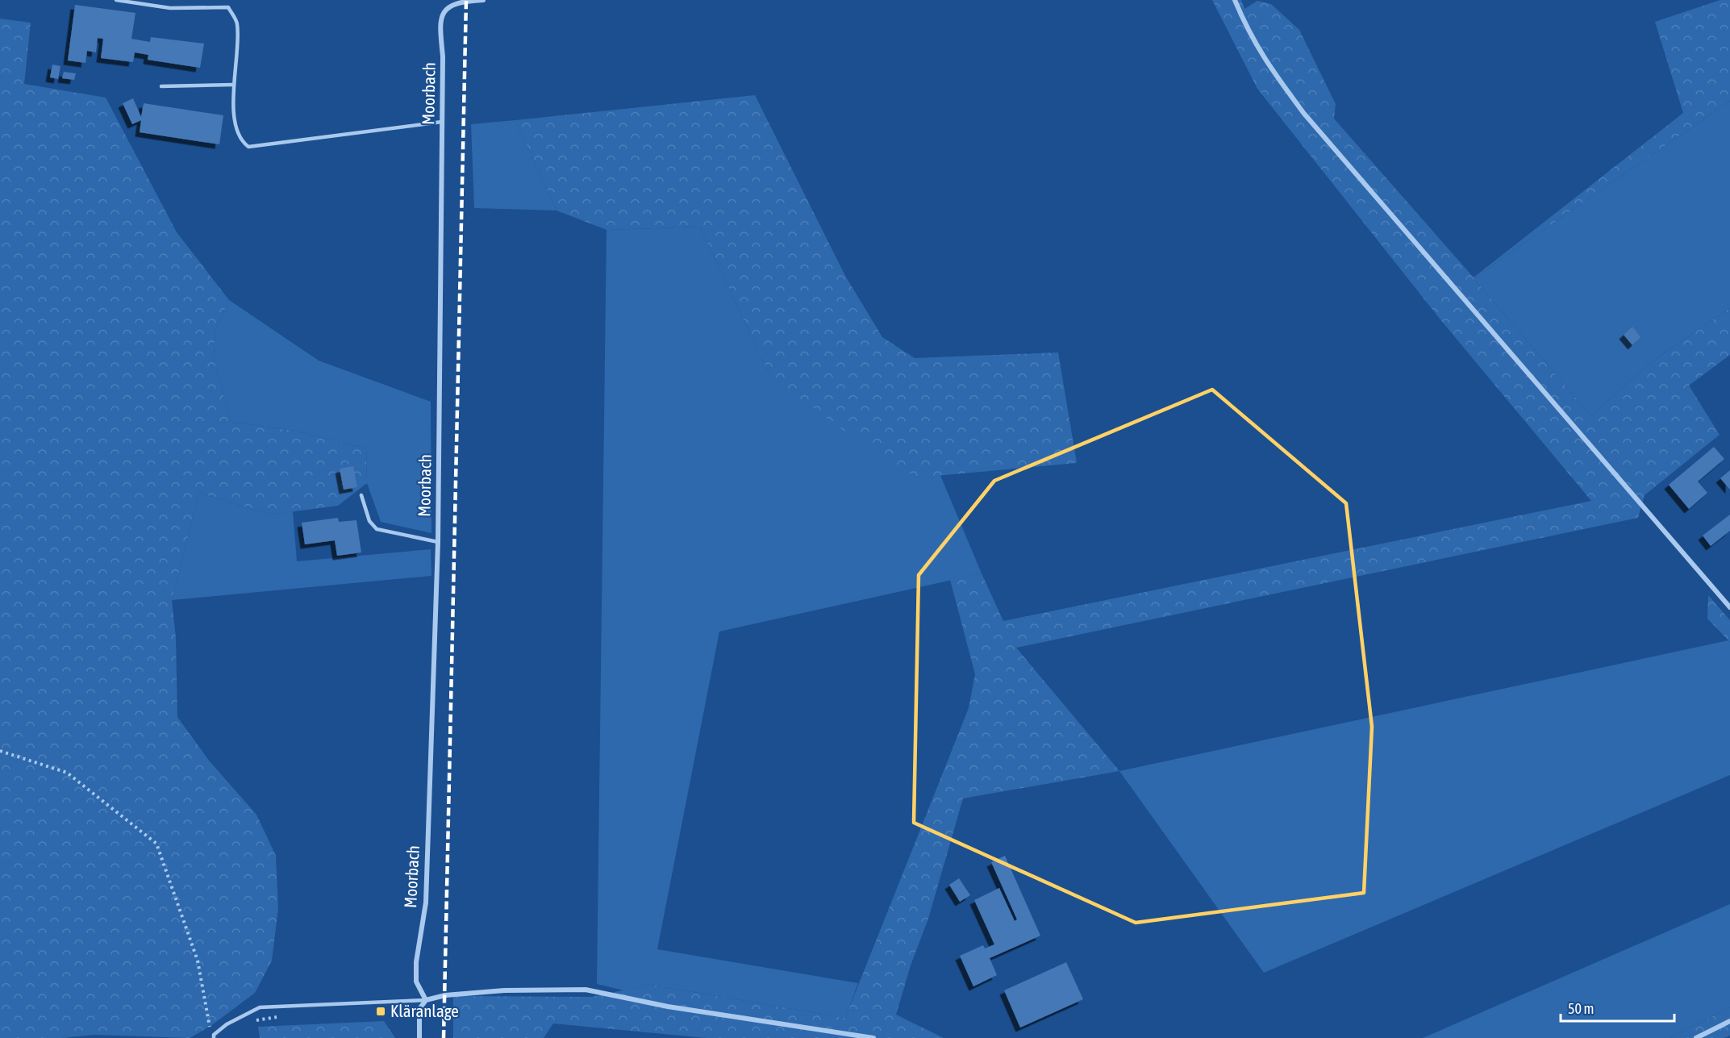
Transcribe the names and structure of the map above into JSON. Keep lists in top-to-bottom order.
{
  "streets": {
    "street": ["Moorbach"]
  },
  "places": {
    "transit": ["Kläranlage"]
  },
  "scale_bar": "50 m"
}
